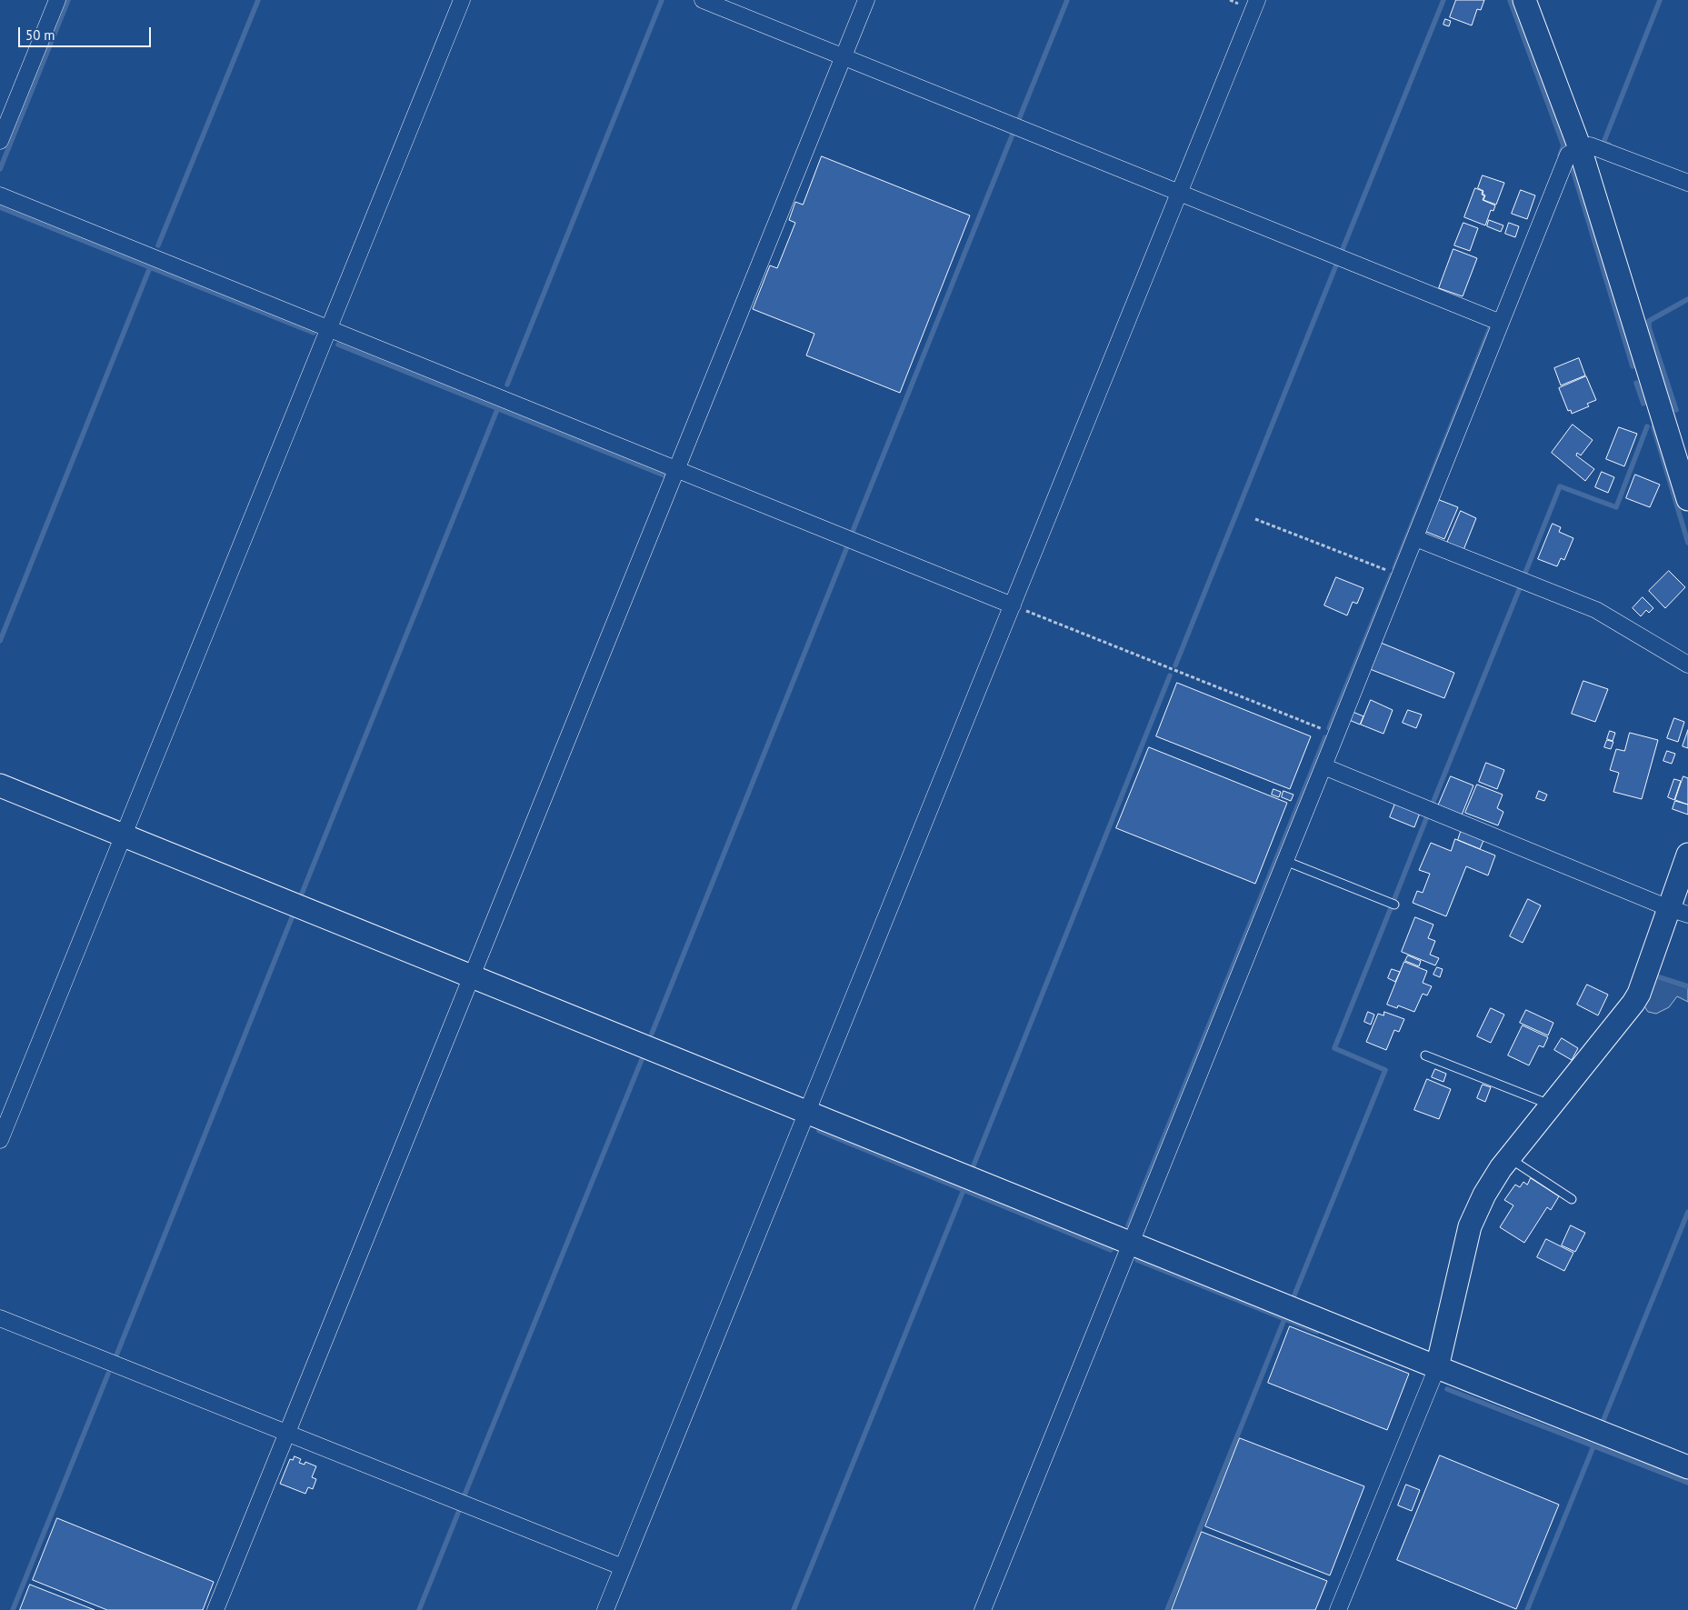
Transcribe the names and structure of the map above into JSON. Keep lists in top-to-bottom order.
{
  "scale_bar": "50 m"
}
